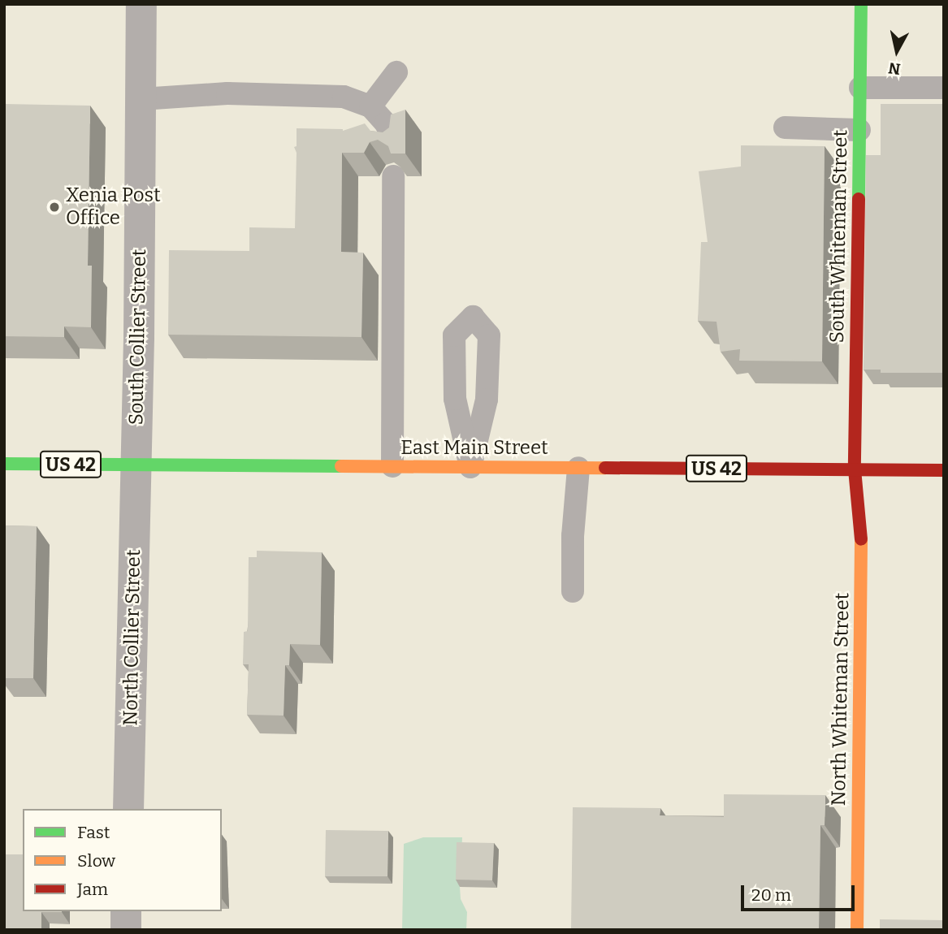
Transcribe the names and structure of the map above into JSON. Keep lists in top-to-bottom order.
{
  "streets": {
    "main road": [
      "South Whiteman Street",
      "East Main Street",
      "US 42",
      "North Whiteman Street"
    ],
    "street": ["South Collier Street", "North Collier Street"]
  },
  "crossings": [
    ["South Whiteman Street", "East Main Street"],
    ["South Whiteman Street", "North Whiteman Street"],
    ["South Collier Street", "East Main Street"],
    ["South Collier Street", "North Collier Street"],
    ["East Main Street", "North Collier Street"],
    ["East Main Street", "North Whiteman Street"]
  ],
  "places": ["Xenia Post Office"],
  "legend": ["Fast", "Slow", "Jam"],
  "scale_bar": "20 m",
  "north": "bottom"
}
